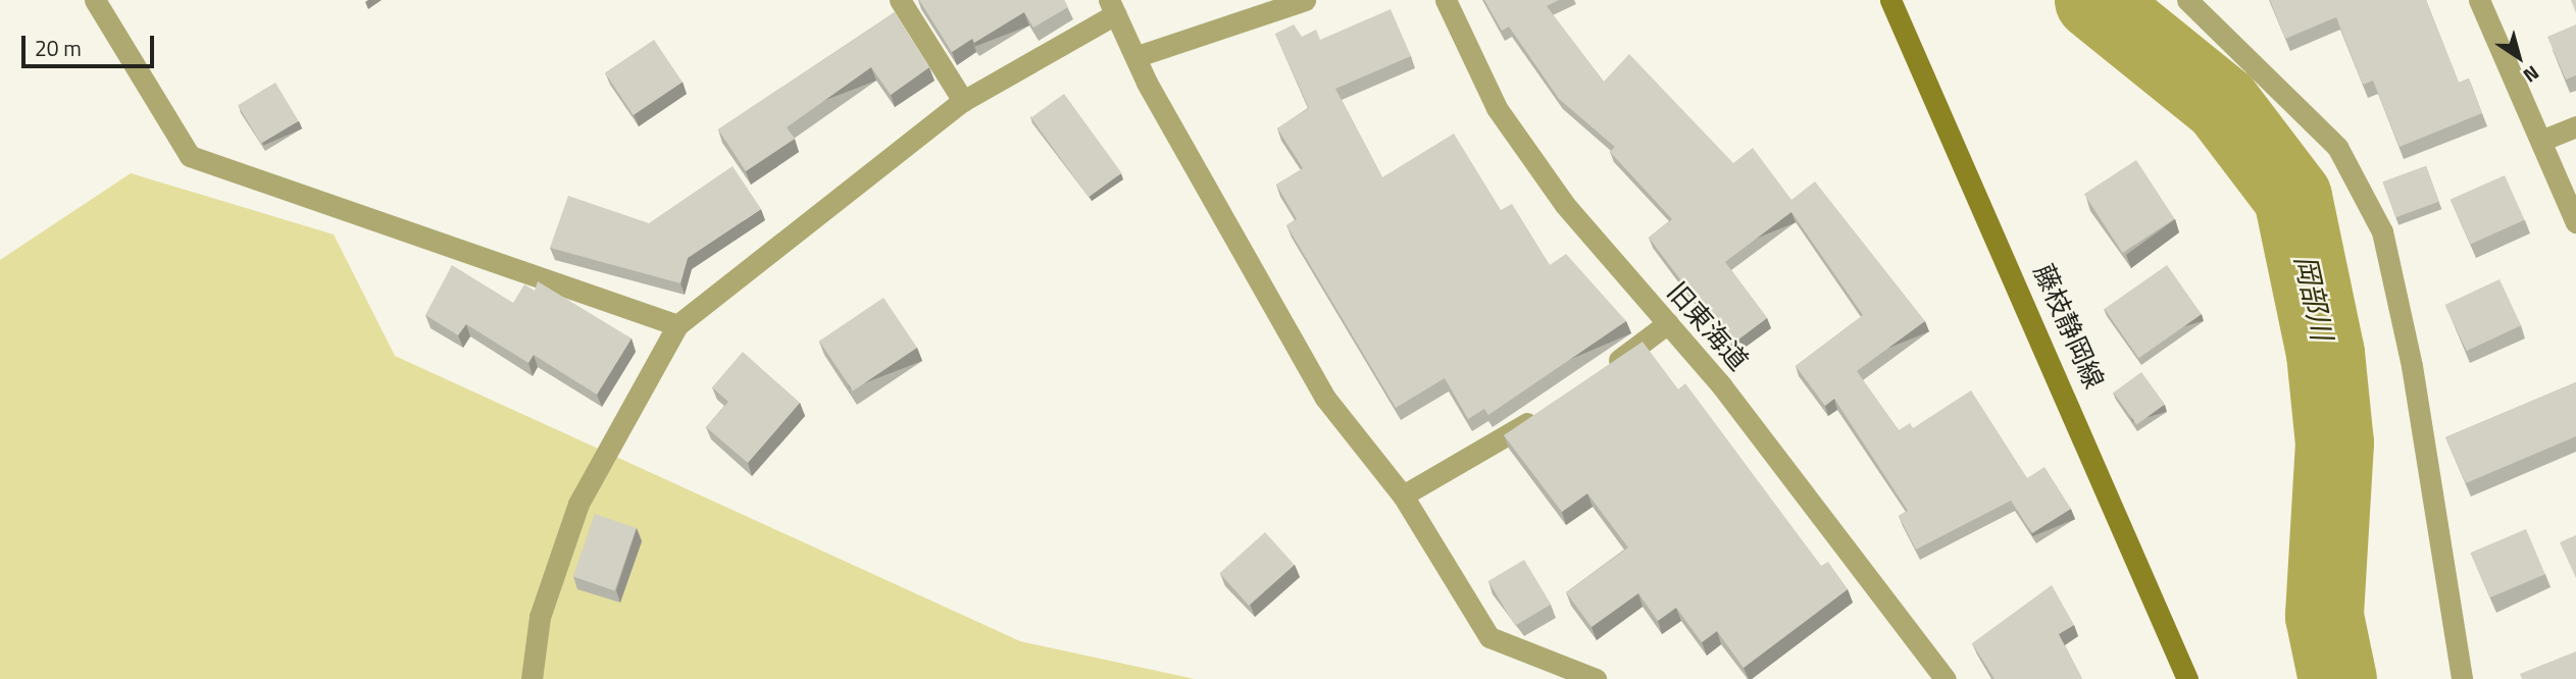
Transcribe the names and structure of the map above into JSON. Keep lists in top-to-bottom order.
{
  "streets": {
    "main road": ["藤枝静岡線"],
    "street": ["旧東海道"]
  },
  "water": ["岡部川"],
  "scale_bar": "20 m",
  "north": "bottom right"
}
